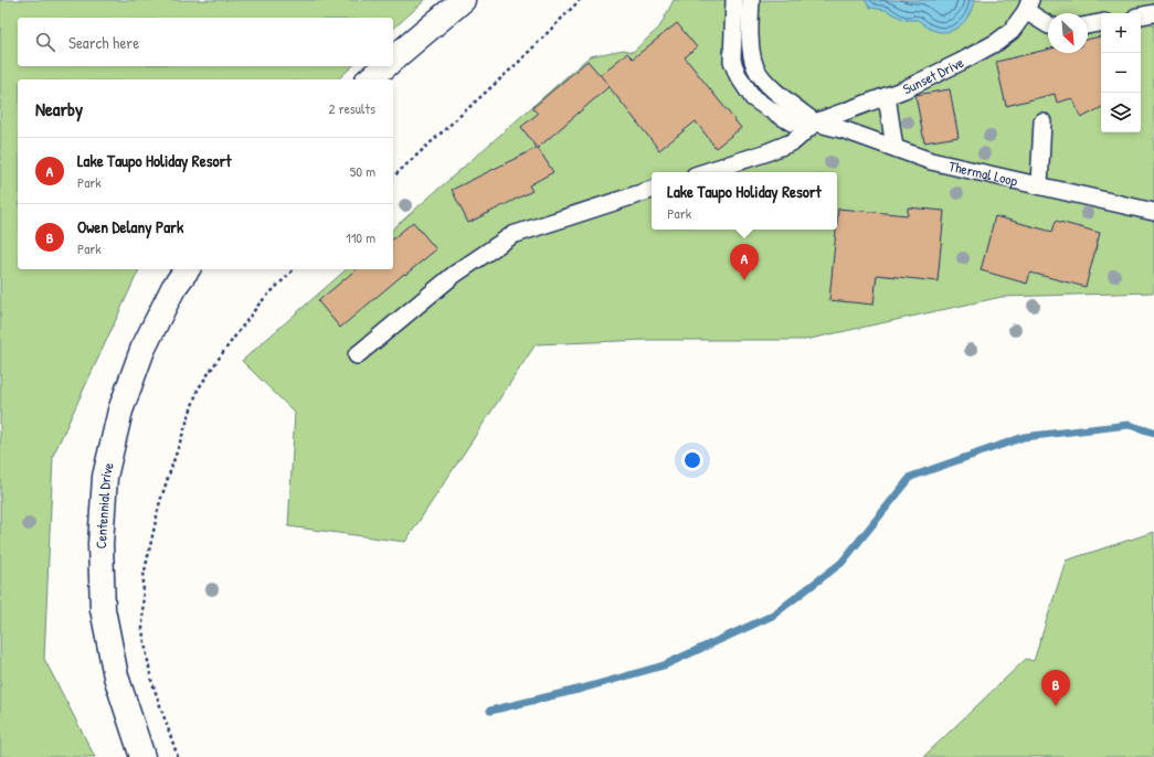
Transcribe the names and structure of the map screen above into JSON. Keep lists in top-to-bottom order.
{
  "streets": {
    "main road": ["Centennial Drive"],
    "lane": ["Sunset Drive", "Thermal Loop"]
  },
  "crossings": [
    ["Sunset Drive", "Thermal Loop"]
  ],
  "north": "bottom right",
  "page": {
    "map_buttons": ["+", "−"],
    "search": "Search here",
    "heading": ["Nearby", "2 results"],
    "list": [
      {
        "mark": "A",
        "name": "Lake Taupo Holiday Resort",
        "note": "Park",
        "value": "50 m"
      },
      {
        "mark": "B",
        "name": "Owen Delany Park",
        "note": "Park",
        "value": "110 m"
      }
    ],
    "popup": ["Lake Taupo Holiday Resort", "Park"],
    "pins": ["A", "B"]
  }
}
